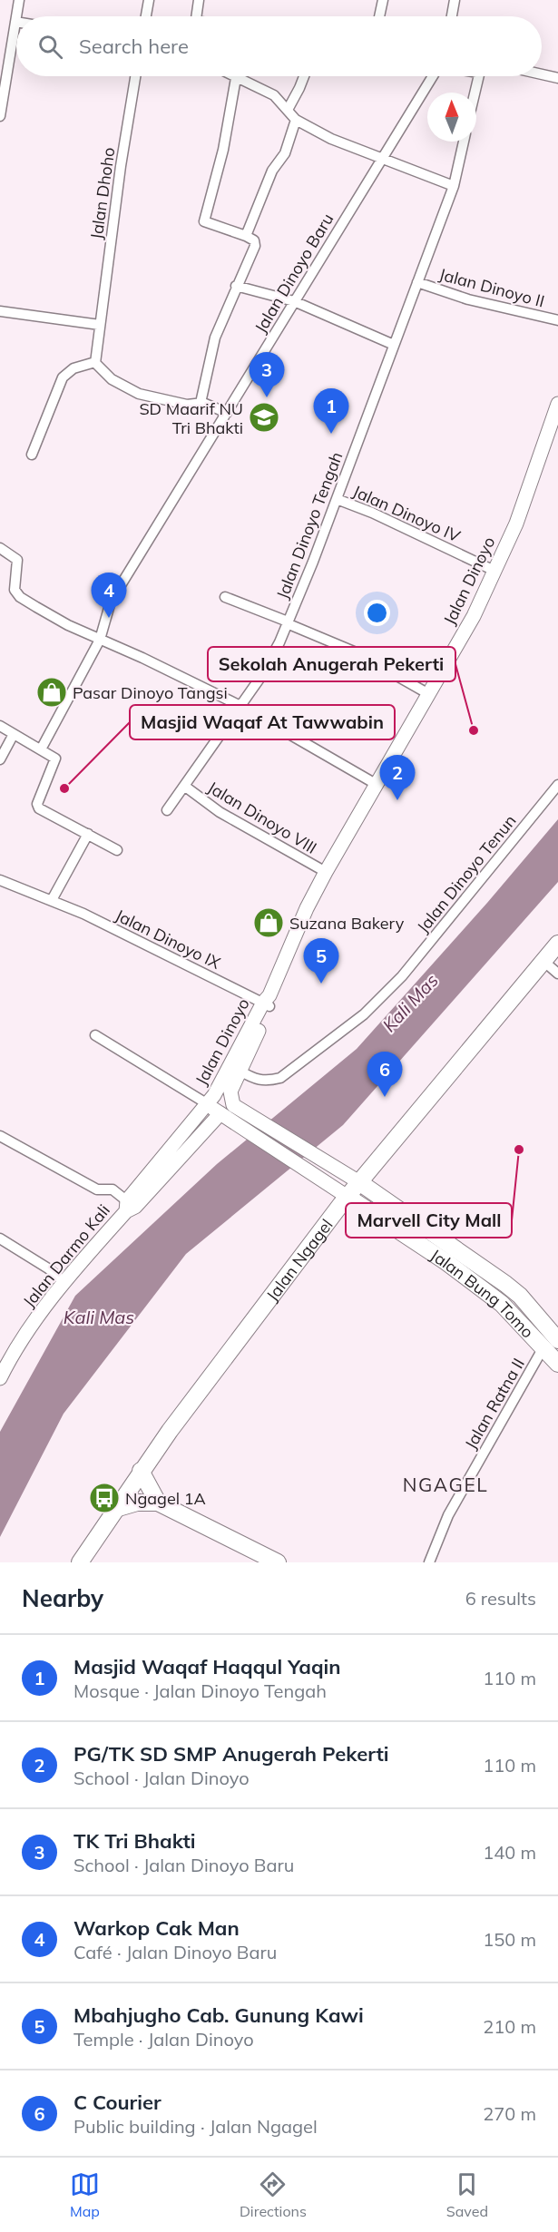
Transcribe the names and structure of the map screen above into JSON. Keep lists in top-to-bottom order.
{
  "streets": {
    "highway": ["Jalan Ngagel", "Jalan Bung Tomo"],
    "main road": ["Jalan Dinoyo", "Jalan Darmo Kali"],
    "street": [
      "Jalan Dhoho",
      "Jalan Dinoyo Baru",
      "Jalan Dinoyo II",
      "Jalan Dinoyo IV",
      "Jalan Dinoyo Tengah",
      "Jalan Dinoyo VIII",
      "Jalan Dinoyo Tenun",
      "Jalan Dinoyo IX",
      "Jalan Ratna II"
    ]
  },
  "crossings": [
    ["Jalan Dinoyo II", "Jalan Dinoyo Tengah"],
    ["Jalan Dinoyo IV", "Jalan Dinoyo Tengah"],
    ["Jalan Dinoyo IV", "Jalan Dinoyo"],
    ["Jalan Dinoyo Tengah", "Jalan Dinoyo VIII"],
    ["Jalan Dinoyo", "Jalan Dinoyo VIII"],
    ["Jalan Dinoyo", "Jalan Dinoyo Tenun"],
    ["Jalan Dinoyo", "Jalan Dinoyo IX"],
    ["Jalan Dinoyo", "Jalan Darmo Kali"],
    ["Jalan Dinoyo", "Jalan Bung Tomo"],
    ["Jalan Darmo Kali", "Jalan Bung Tomo"],
    ["Jalan Ngagel", "Jalan Bung Tomo"],
    ["Jalan Bung Tomo", "Jalan Ratna II"]
  ],
  "districts": ["NGAGEL"],
  "water": ["Kali Mas"],
  "places": {
    "school or university": ["SD Maarif NU Tri Bhakti"],
    "shop": ["Pasar Dinoyo Tangsi", "Suzana Bakery"],
    "other": ["Sekolah Anugerah Pekerti", "Masjid Waqaf At Tawwabin", "Marvell City Mall"],
    "bus stop": ["Ngagel 1A"]
  },
  "north": "top",
  "page": {
    "search": "Search here",
    "pins": [
      "3",
      "1",
      "4",
      "2",
      "5",
      "6"
    ],
    "heading": ["Nearby", "6 results"],
    "list": [
      {
        "mark": "1",
        "name": "Masjid Waqaf Haqqul Yaqin",
        "note": "Mosque · Jalan Dinoyo Tengah",
        "value": "110 m"
      },
      {
        "mark": "2",
        "name": "PG/TK SD SMP Anugerah Pekerti",
        "note": "School · Jalan Dinoyo",
        "value": "110 m"
      },
      {
        "mark": "3",
        "name": "TK Tri Bhakti",
        "note": "School · Jalan Dinoyo Baru",
        "value": "140 m"
      },
      {
        "mark": "4",
        "name": "Warkop Cak Man",
        "note": "Café · Jalan Dinoyo Baru",
        "value": "150 m"
      },
      {
        "mark": "5",
        "name": "Mbahjugho Cab. Gunung Kawi",
        "note": "Temple · Jalan Dinoyo",
        "value": "210 m"
      },
      {
        "mark": "6",
        "name": "C Courier",
        "note": "Public building · Jalan Ngagel",
        "value": "270 m"
      }
    ],
    "nav": ["Map", "Directions", "Saved"]
  }
}
